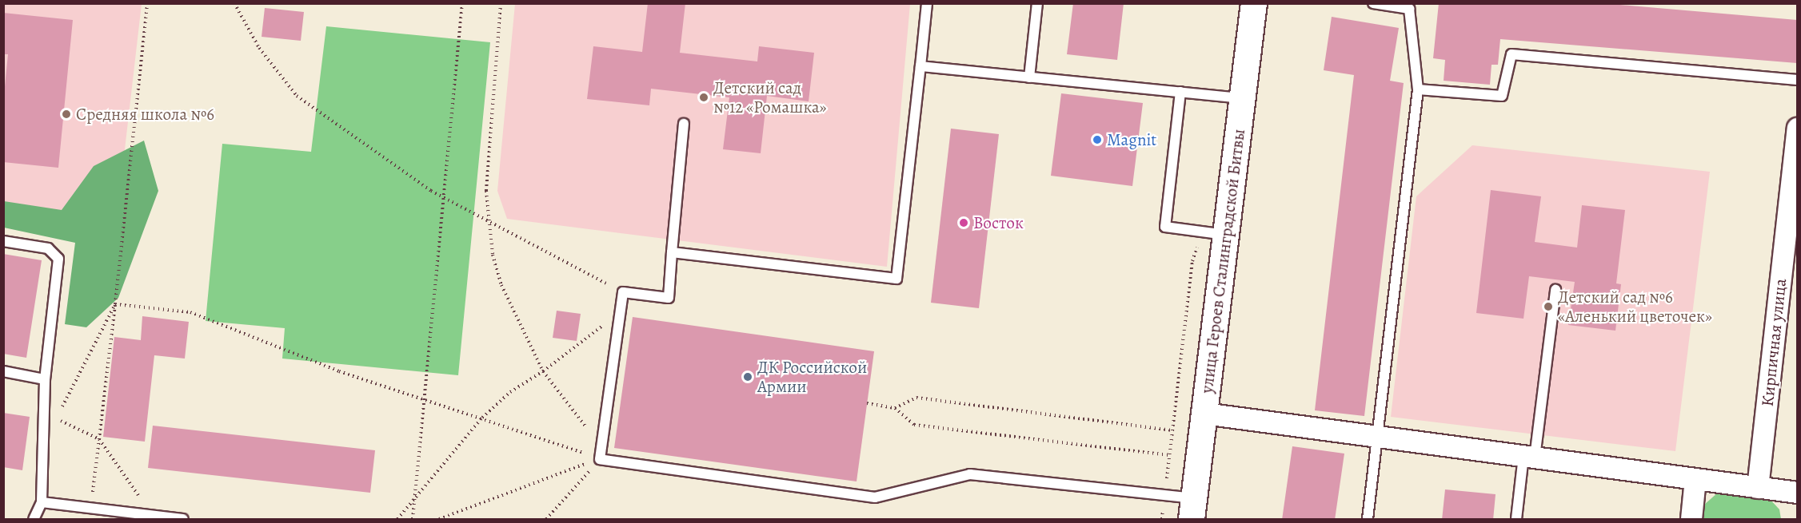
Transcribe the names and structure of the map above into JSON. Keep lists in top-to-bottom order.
{
  "streets": {
    "street": ["улица Героев Сталинградской Битвы", "Кирпичная улица"]
  },
  "places": [
    "Детский сад №12 «Ромашка»",
    "Средняя школа №6",
    "Magnit",
    "Восток",
    "Детский сад №6 «Аленький цветочек»",
    "ДК Российской Армии"
  ]
}
